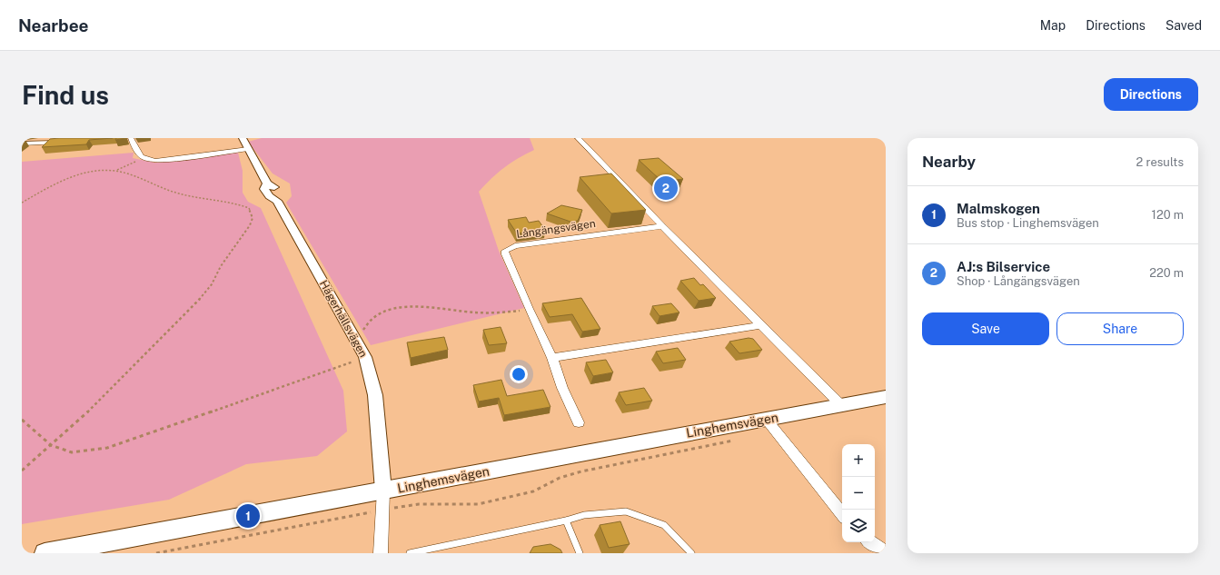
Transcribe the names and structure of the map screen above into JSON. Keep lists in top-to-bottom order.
{
  "streets": {
    "main road": ["Linghemsvägen"],
    "street": ["Långängsvägen", "Hägerhällsvägen"]
  },
  "crossings": [
    ["Hägerhällsvägen", "Linghemsvägen"]
  ],
  "page": {
    "header": "Nearbee",
    "nav": ["Map", "Directions", "Saved"],
    "buttons": [
      "Directions",
      ["Save", "Share"]
    ],
    "title": "Find us",
    "heading": ["Nearby", "2 results"],
    "pins": ["2", "1"],
    "list": [
      {
        "mark": "1",
        "name": "Malmskogen",
        "note": "Bus stop · Linghemsvägen",
        "value": "120 m"
      },
      {
        "mark": "2",
        "name": "AJ:s Bilservice",
        "note": "Shop · Långängsvägen",
        "value": "220 m"
      }
    ],
    "map_buttons": ["+", "−"]
  }
}
